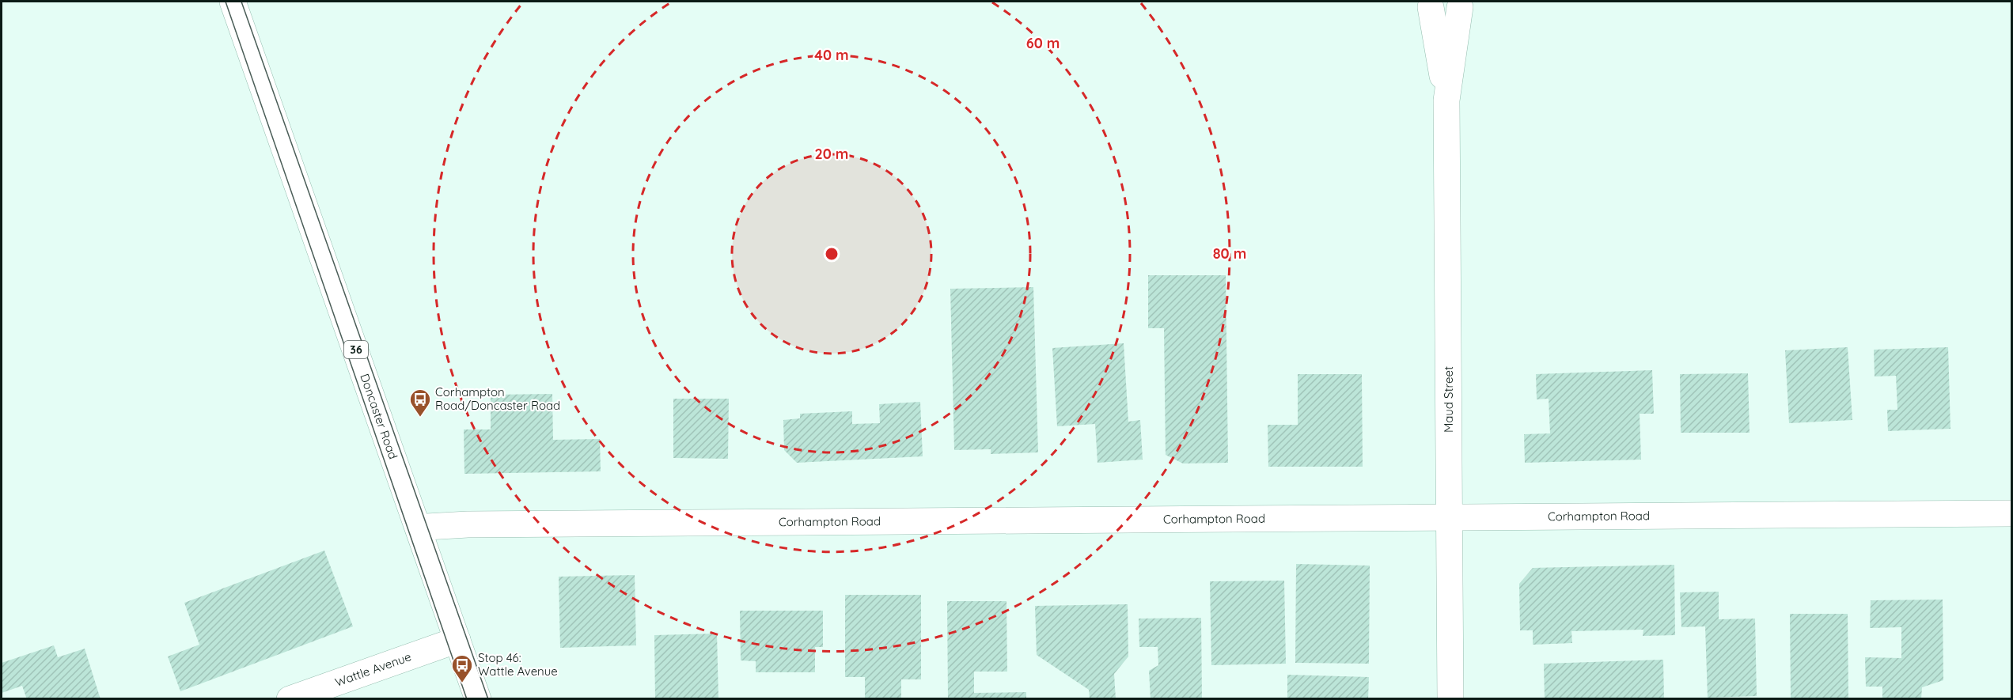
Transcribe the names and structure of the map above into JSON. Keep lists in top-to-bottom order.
{
  "streets": {
    "street": [
      "36",
      "Maud Street",
      "Doncaster Road",
      "Corhampton Road",
      "Wattle Avenue"
    ]
  },
  "crossings": [
    ["Maud Street", "Corhampton Road"],
    ["Doncaster Road", "Corhampton Road"],
    ["Doncaster Road", "Wattle Avenue"]
  ],
  "places": {
    "bus stop": ["Corhampton Road/Doncaster Road", "Stop 46: Wattle Avenue"]
  },
  "rings": [
    "60 m",
    "40 m",
    "20 m",
    "80 m"
  ]
}
